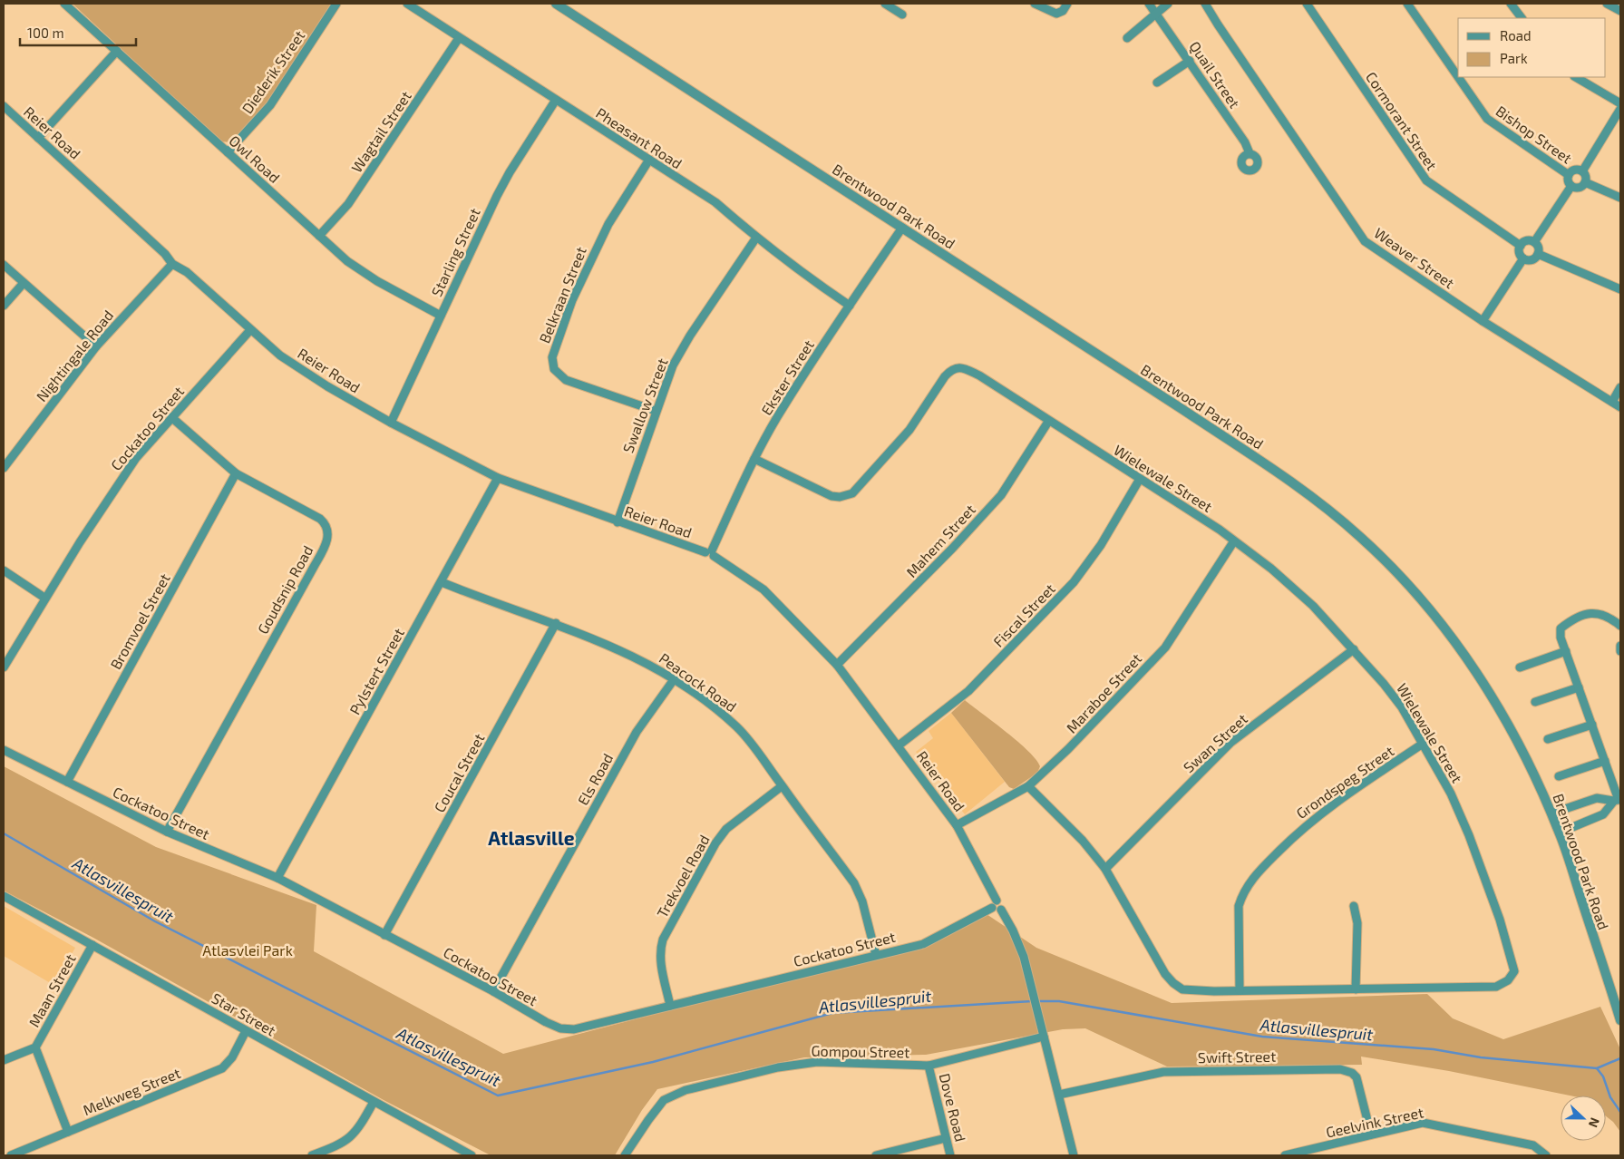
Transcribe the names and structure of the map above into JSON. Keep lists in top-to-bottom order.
{
  "streets": {
    "street": [
      "Diederik Street",
      "Quail Street",
      "Cormorant Street",
      "Wagtail Street",
      "Reier Road",
      "Bishop Street",
      "Pheasant Road",
      "Owl Road",
      "Brentwood Park Road",
      "Starling Street",
      "Weaver Street",
      "Belkraan Street",
      "Nightingale Road",
      "Ekster Street",
      "Swallow Street",
      "Cockatoo Street",
      "Wielewale Street",
      "Mahem Street",
      "Goudsnip Road",
      "Fiscal Street",
      "Bromvoel Street",
      "Pylstert Street",
      "Peacock Road",
      "Maraboe Street",
      "Swan Street",
      "Coucal Street",
      "Els Road",
      "Grondspeg Street",
      "Trekvoel Road",
      "Maan Street",
      "Star Street",
      "Gompou Street",
      "Swift Street",
      "Melkweg Street",
      "Dove Road",
      "Geelvink Street"
    ]
  },
  "crossings": [
    ["Diederik Street", "Owl Road"],
    ["Wagtail Street", "Pheasant Road"],
    ["Wagtail Street", "Owl Road"],
    ["Reier Road", "Starling Street"],
    ["Reier Road", "Nightingale Road"],
    ["Reier Road", "Ekster Street"],
    ["Reier Road", "Swallow Street"],
    ["Reier Road", "Cockatoo Street"],
    ["Reier Road", "Mahem Street"],
    ["Reier Road", "Fiscal Street"],
    ["Reier Road", "Pylstert Street"],
    ["Reier Road", "Maraboe Street"],
    ["Reier Road", "Gompou Street"],
    ["Reier Road", "Swift Street"],
    ["Pheasant Road", "Starling Street"],
    ["Pheasant Road", "Belkraan Street"],
    ["Pheasant Road", "Ekster Street"],
    ["Pheasant Road", "Swallow Street"],
    ["Owl Road", "Starling Street"],
    ["Brentwood Park Road", "Ekster Street"],
    ["Belkraan Street", "Swallow Street"],
    ["Ekster Street", "Wielewale Street"],
    ["Cockatoo Street", "Goudsnip Road"],
    ["Cockatoo Street", "Bromvoel Street"],
    ["Cockatoo Street", "Pylstert Street"],
    ["Cockatoo Street", "Peacock Road"],
    ["Cockatoo Street", "Coucal Street"],
    ["Cockatoo Street", "Els Road"],
    ["Cockatoo Street", "Trekvoel Road"],
    ["Wielewale Street", "Mahem Street"],
    ["Wielewale Street", "Fiscal Street"],
    ["Wielewale Street", "Maraboe Street"],
    ["Wielewale Street", "Swan Street"],
    ["Wielewale Street", "Grondspeg Street"],
    ["Goudsnip Road", "Bromvoel Street"],
    ["Pylstert Street", "Peacock Road"],
    ["Peacock Road", "Coucal Street"],
    ["Peacock Road", "Els Road"],
    ["Peacock Road", "Trekvoel Road"],
    ["Maan Street", "Star Street"],
    ["Maan Street", "Melkweg Street"],
    ["Star Street", "Melkweg Street"],
    ["Gompou Street", "Dove Road"],
    ["Swift Street", "Geelvink Street"]
  ],
  "districts": ["Atlasville"],
  "water": ["Atlasvillespruit"],
  "parks": ["Atlasvlei Park"],
  "legend": ["Road", "Park"],
  "scale_bar": "100 m",
  "north": "right"
}
